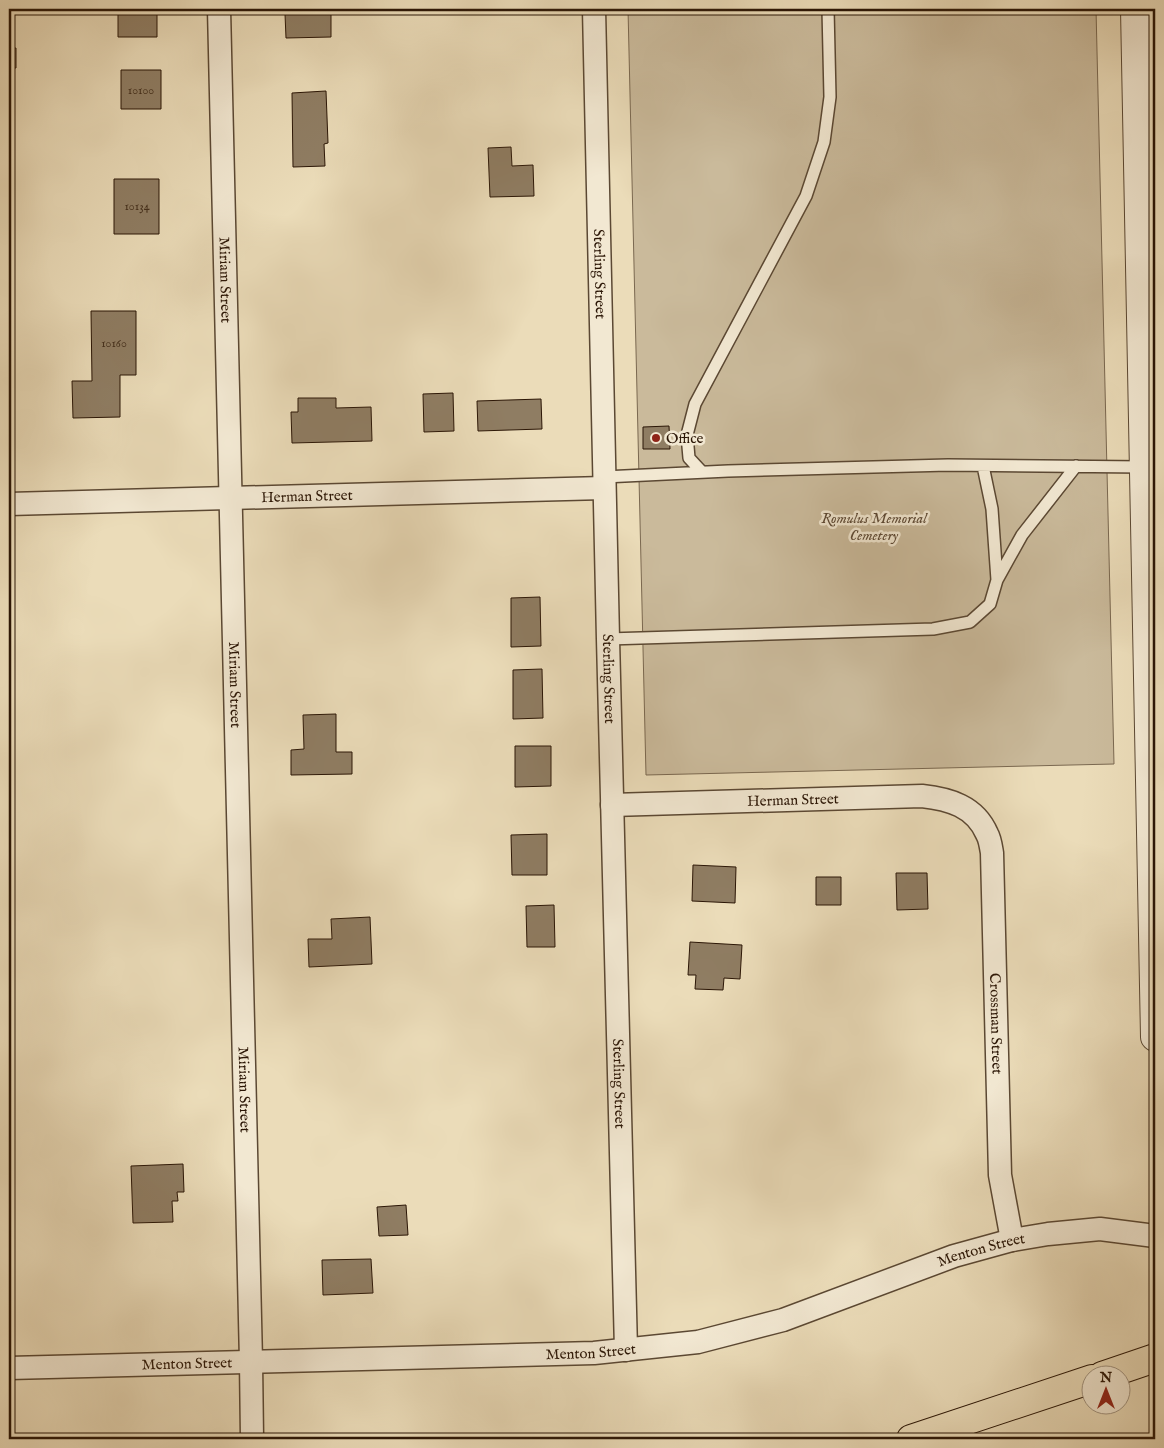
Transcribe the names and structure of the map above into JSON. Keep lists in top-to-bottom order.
{
  "streets": {
    "street": [
      "Sterling Street",
      "Miriam Street",
      "Herman Street",
      "Crossman Street",
      "Menton Street"
    ]
  },
  "crossings": [
    ["Sterling Street", "Herman Street"],
    ["Sterling Street", "Menton Street"],
    ["Miriam Street", "Herman Street"],
    ["Miriam Street", "Menton Street"],
    ["Herman Street", "Crossman Street"],
    ["Crossman Street", "Menton Street"]
  ],
  "parks": ["Romulus Memorial Cemetery"],
  "places": ["Office"],
  "house_numbers": ["10100", "10134", "10160"],
  "north": "top"
}
